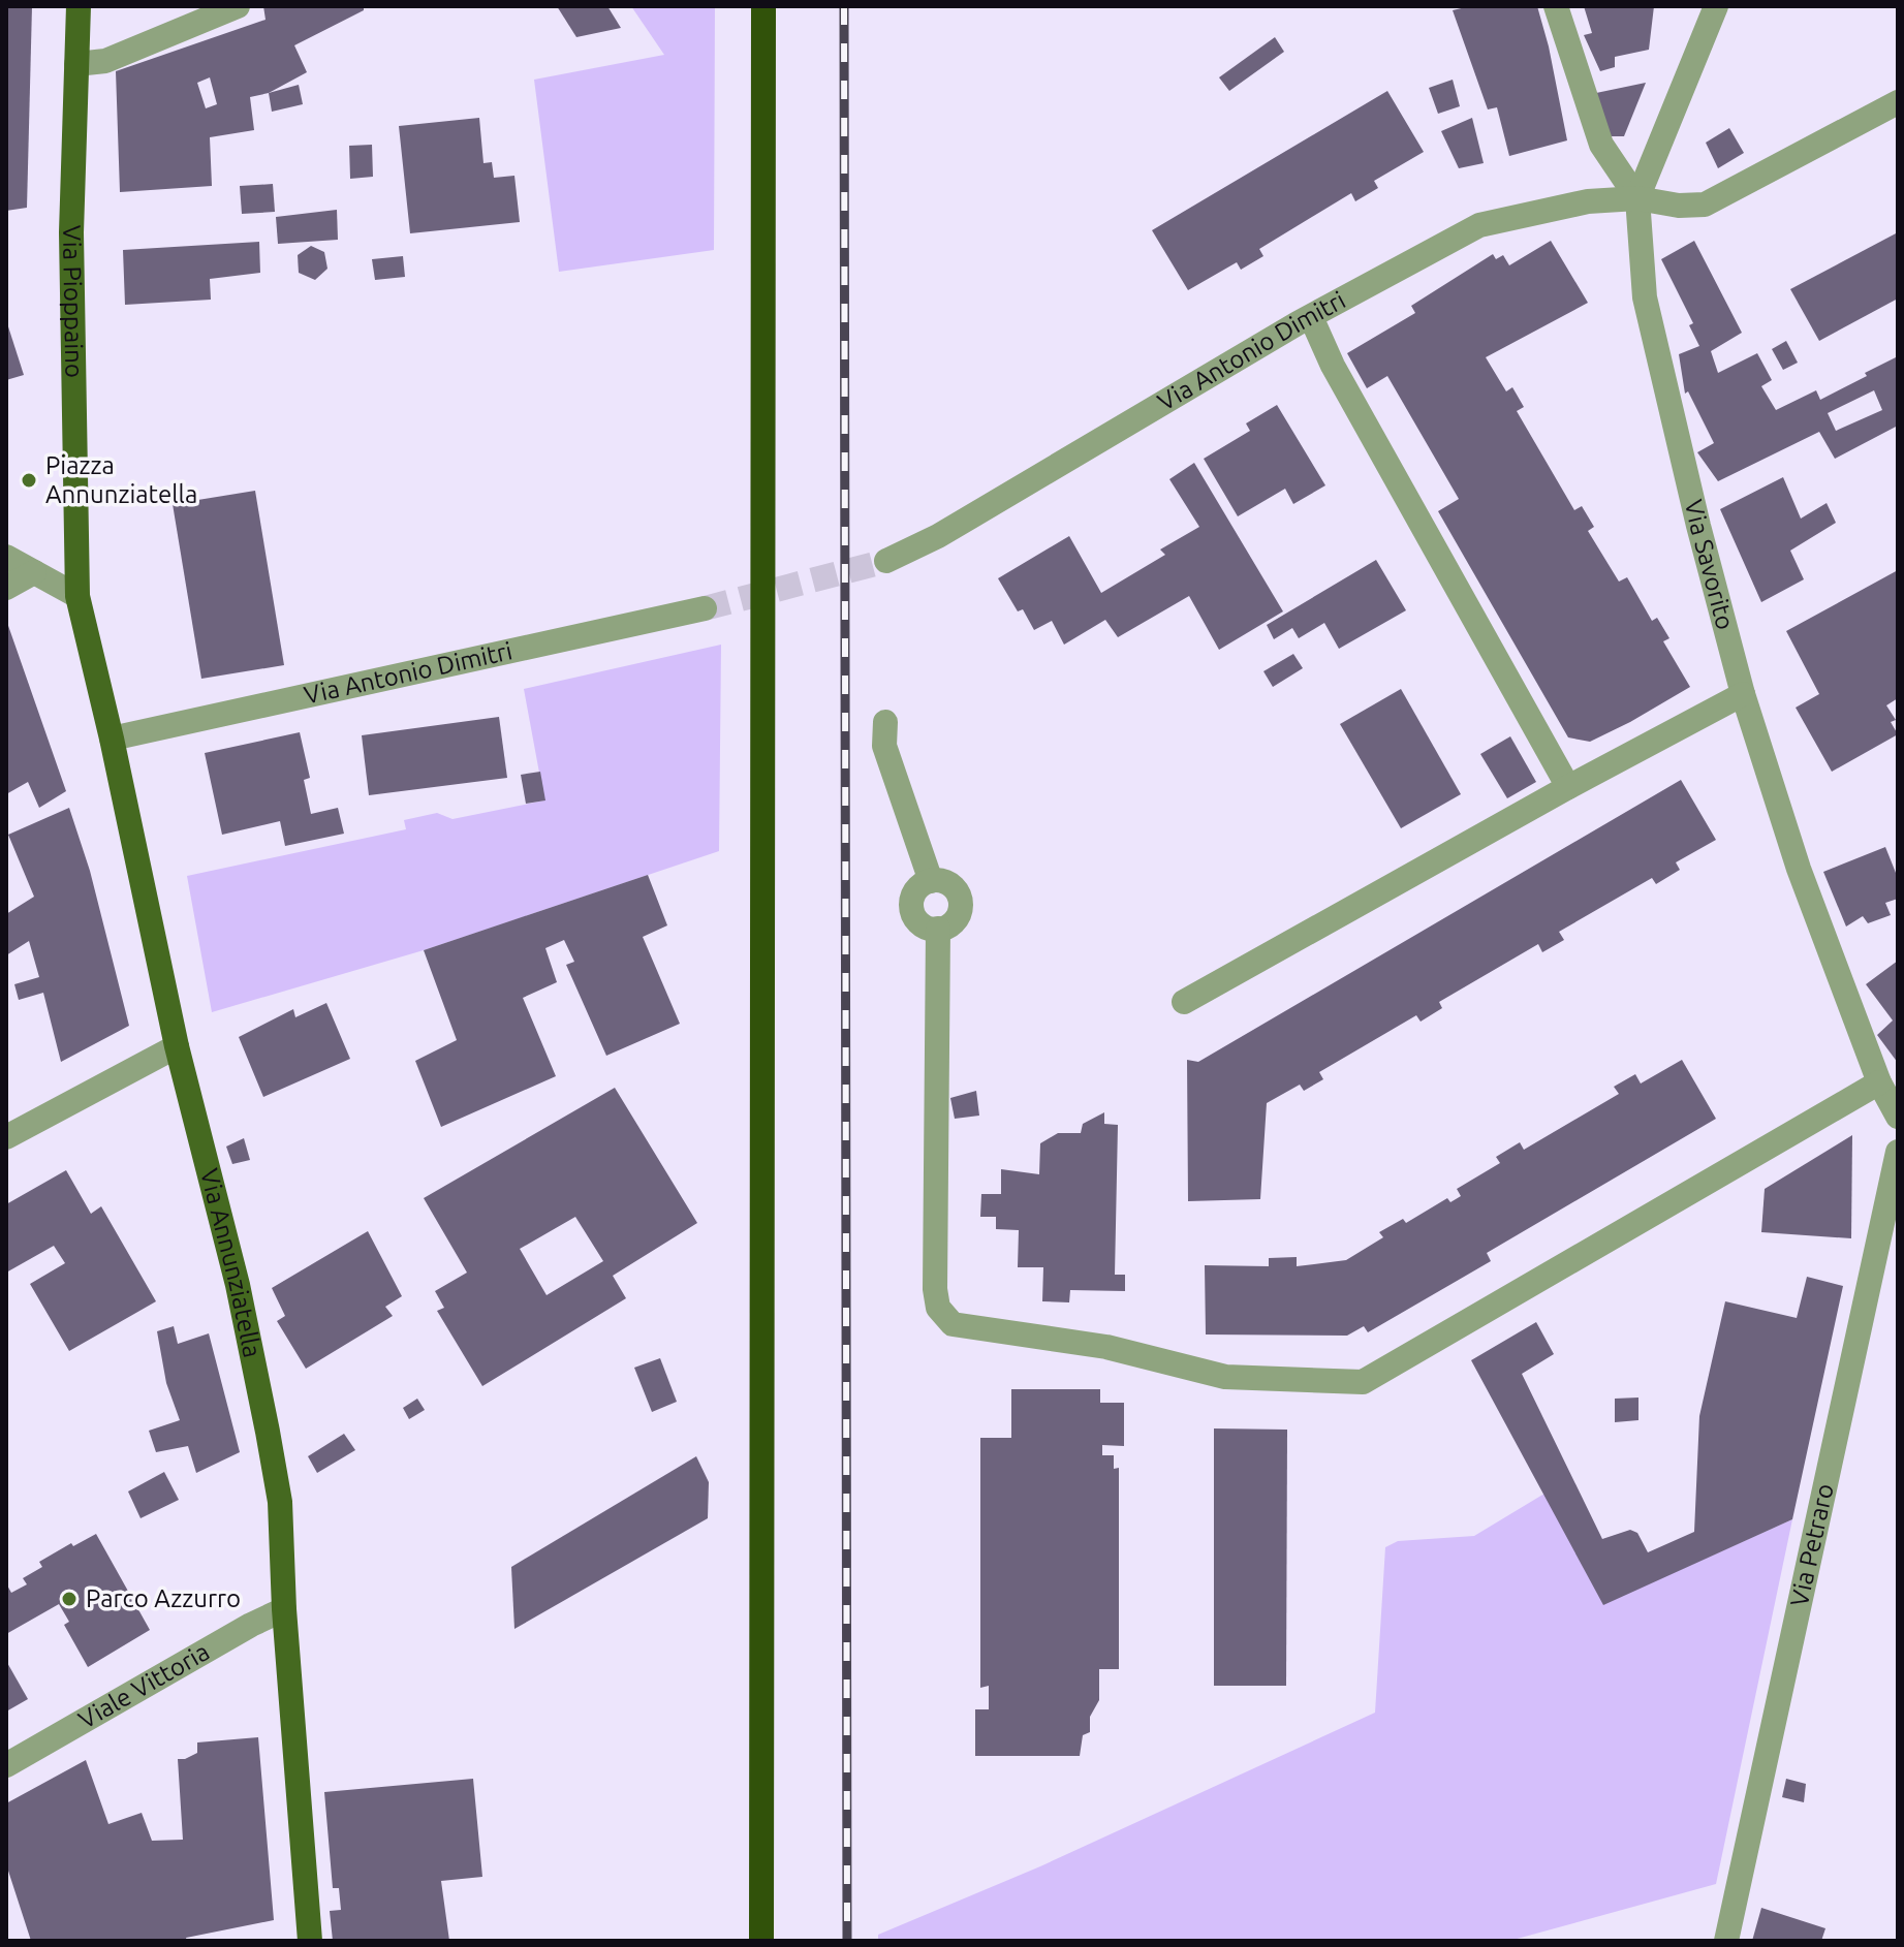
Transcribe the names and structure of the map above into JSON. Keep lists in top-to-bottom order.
{
  "streets": {
    "main road": ["Via Pioppaino", "Via Annunziatella"],
    "street": [
      "Via Antonio Dimitri",
      "Via Savorito",
      "Via Petraro",
      "Viale Vittoria"
    ]
  },
  "crossings": [
    ["Via Pioppaino", "Via Annunziatella"],
    ["Via Antonio Dimitri", "Via Savorito"],
    ["Via Antonio Dimitri", "Via Annunziatella"],
    ["Via Annunziatella", "Viale Vittoria"]
  ],
  "places": ["Piazza Annunziatella", "Parco Azzurro"]
}
